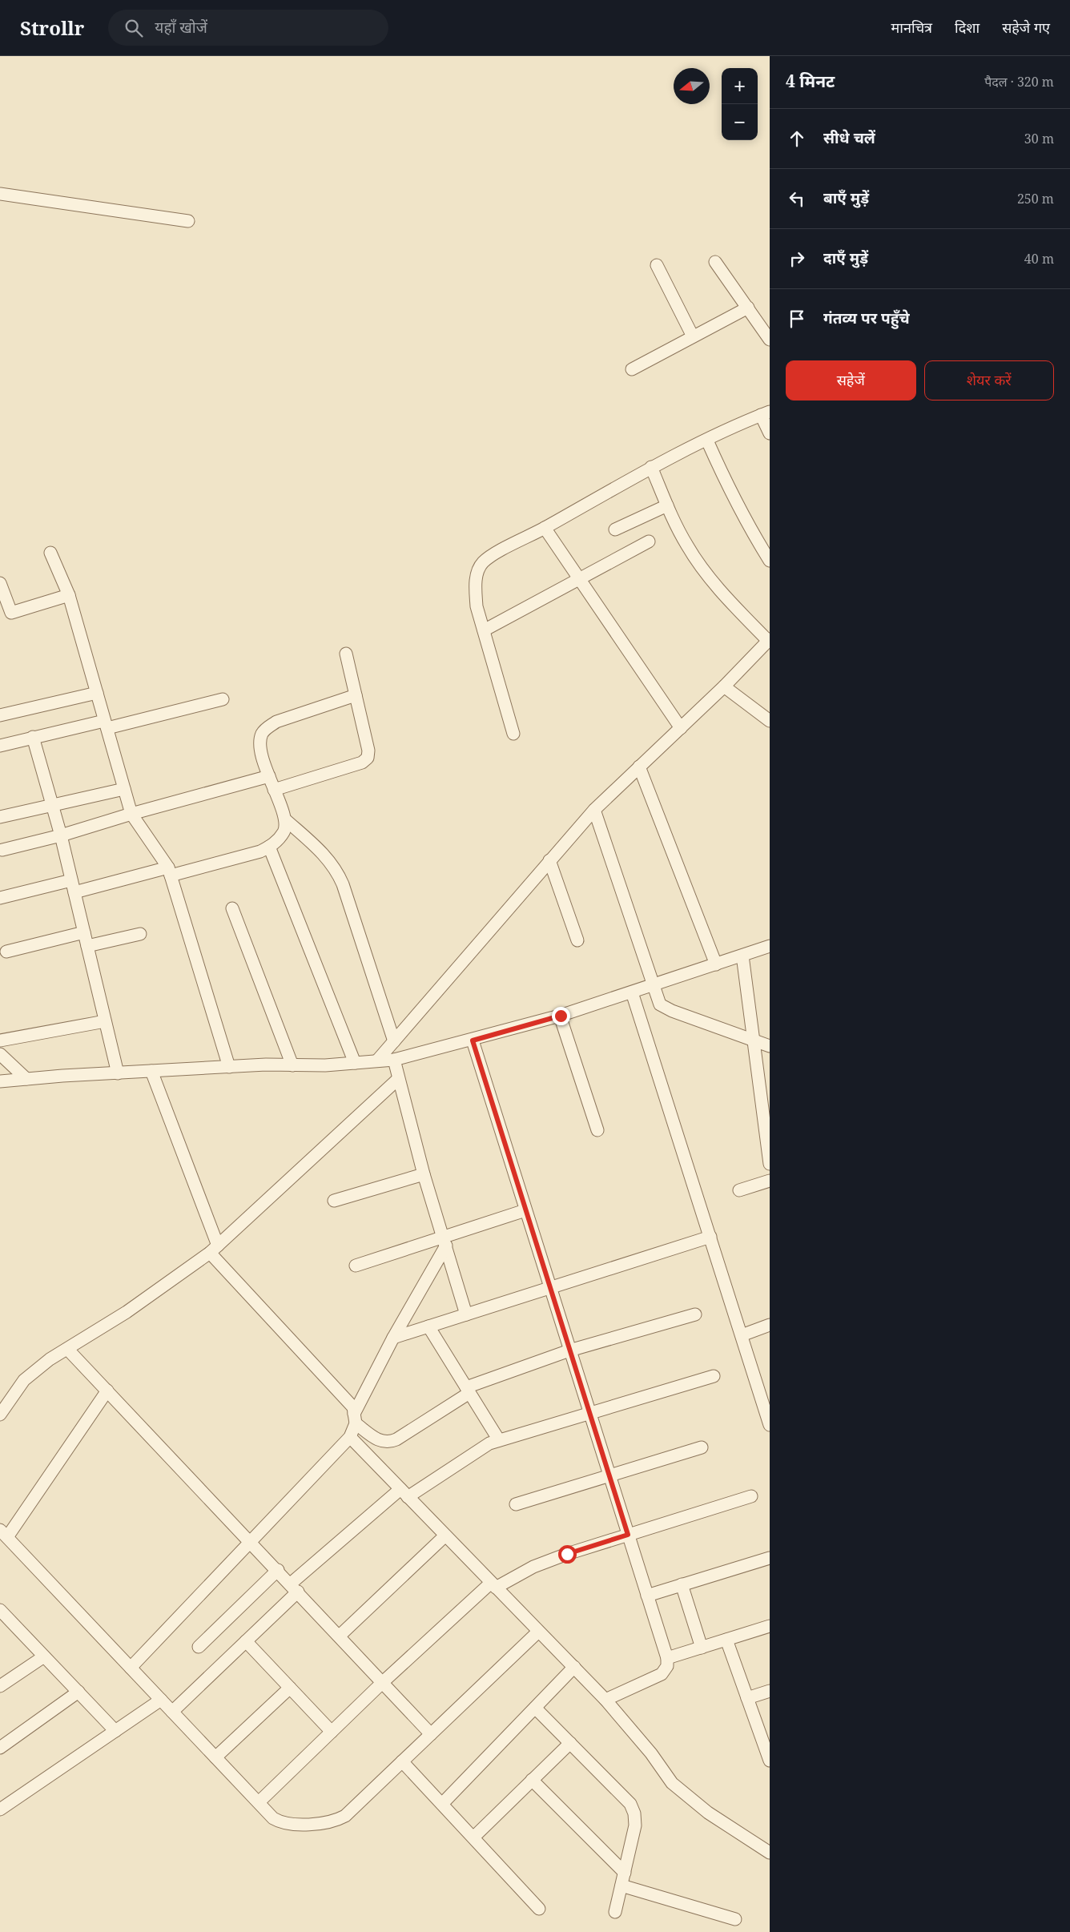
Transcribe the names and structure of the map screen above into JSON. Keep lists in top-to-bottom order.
{
  "north": "left",
  "page": {
    "header": "Strollr",
    "search": "यहाँ खोजें",
    "nav": ["मानचित्र", "दिशा", "सहेजे गए"],
    "heading": ["4 मिनट", "पैदल · 320 m"],
    "map_buttons": ["+", "−"],
    "list": [
      ["सीधे चलें", "30 m"],
      ["बाएँ मुड़ें", "250 m"],
      ["दाएँ मुड़ें", "40 m"],
      "गंतव्य पर पहुँचे"
    ],
    "buttons": ["सहेजें", "शेयर करें"]
  }
}
